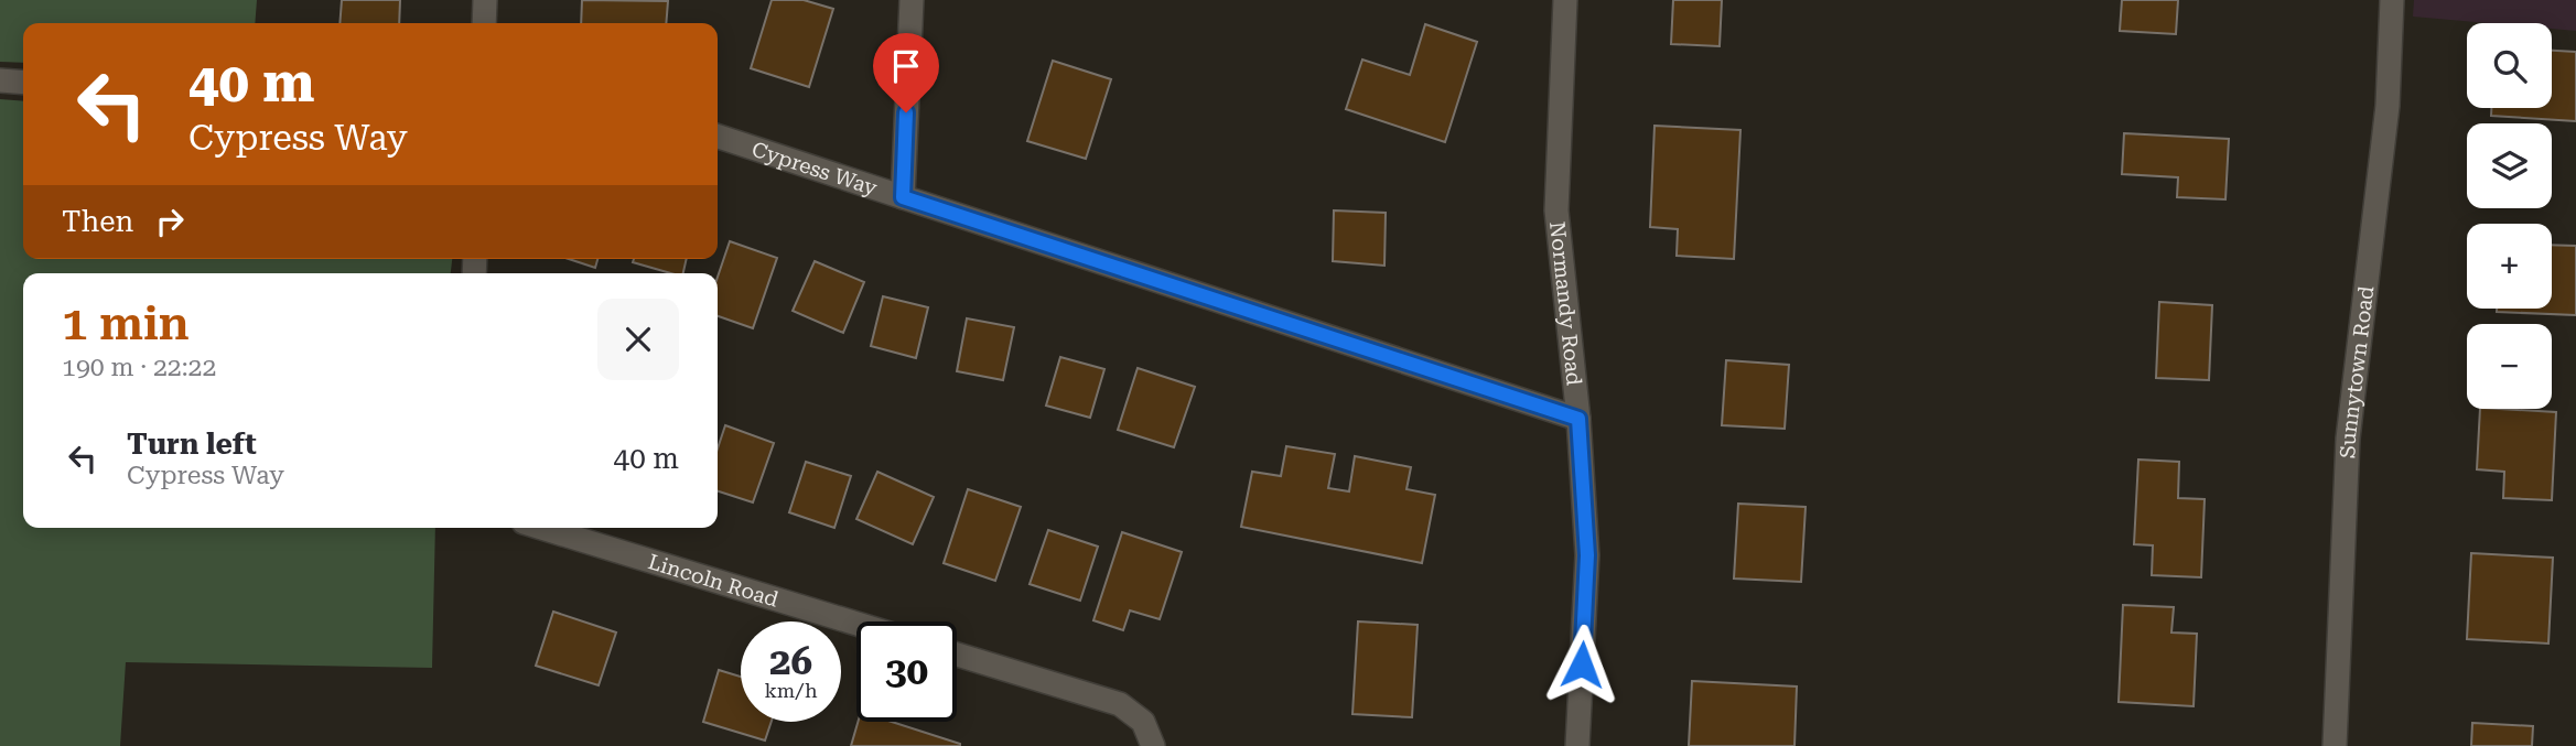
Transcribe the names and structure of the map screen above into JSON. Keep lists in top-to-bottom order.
{
  "streets": {
    "street": [
      "Cypress Way",
      "Normandy Road",
      "Sunnytown Road",
      "Lincoln Road"
    ]
  },
  "crossings": [
    ["Cypress Way", "Normandy Road"]
  ],
  "page": {
    "map_buttons": ["+", "−"],
    "turn": ["40 m", "Cypress Way"],
    "then": "Then",
    "heading": ["1 min", "190 m · 22:22"],
    "list": [
      {
        "name": "Turn left",
        "note": "Cypress Way",
        "value": "40 m"
      }
    ],
    "speed": "26 km/h",
    "limit": "30"
  }
}
